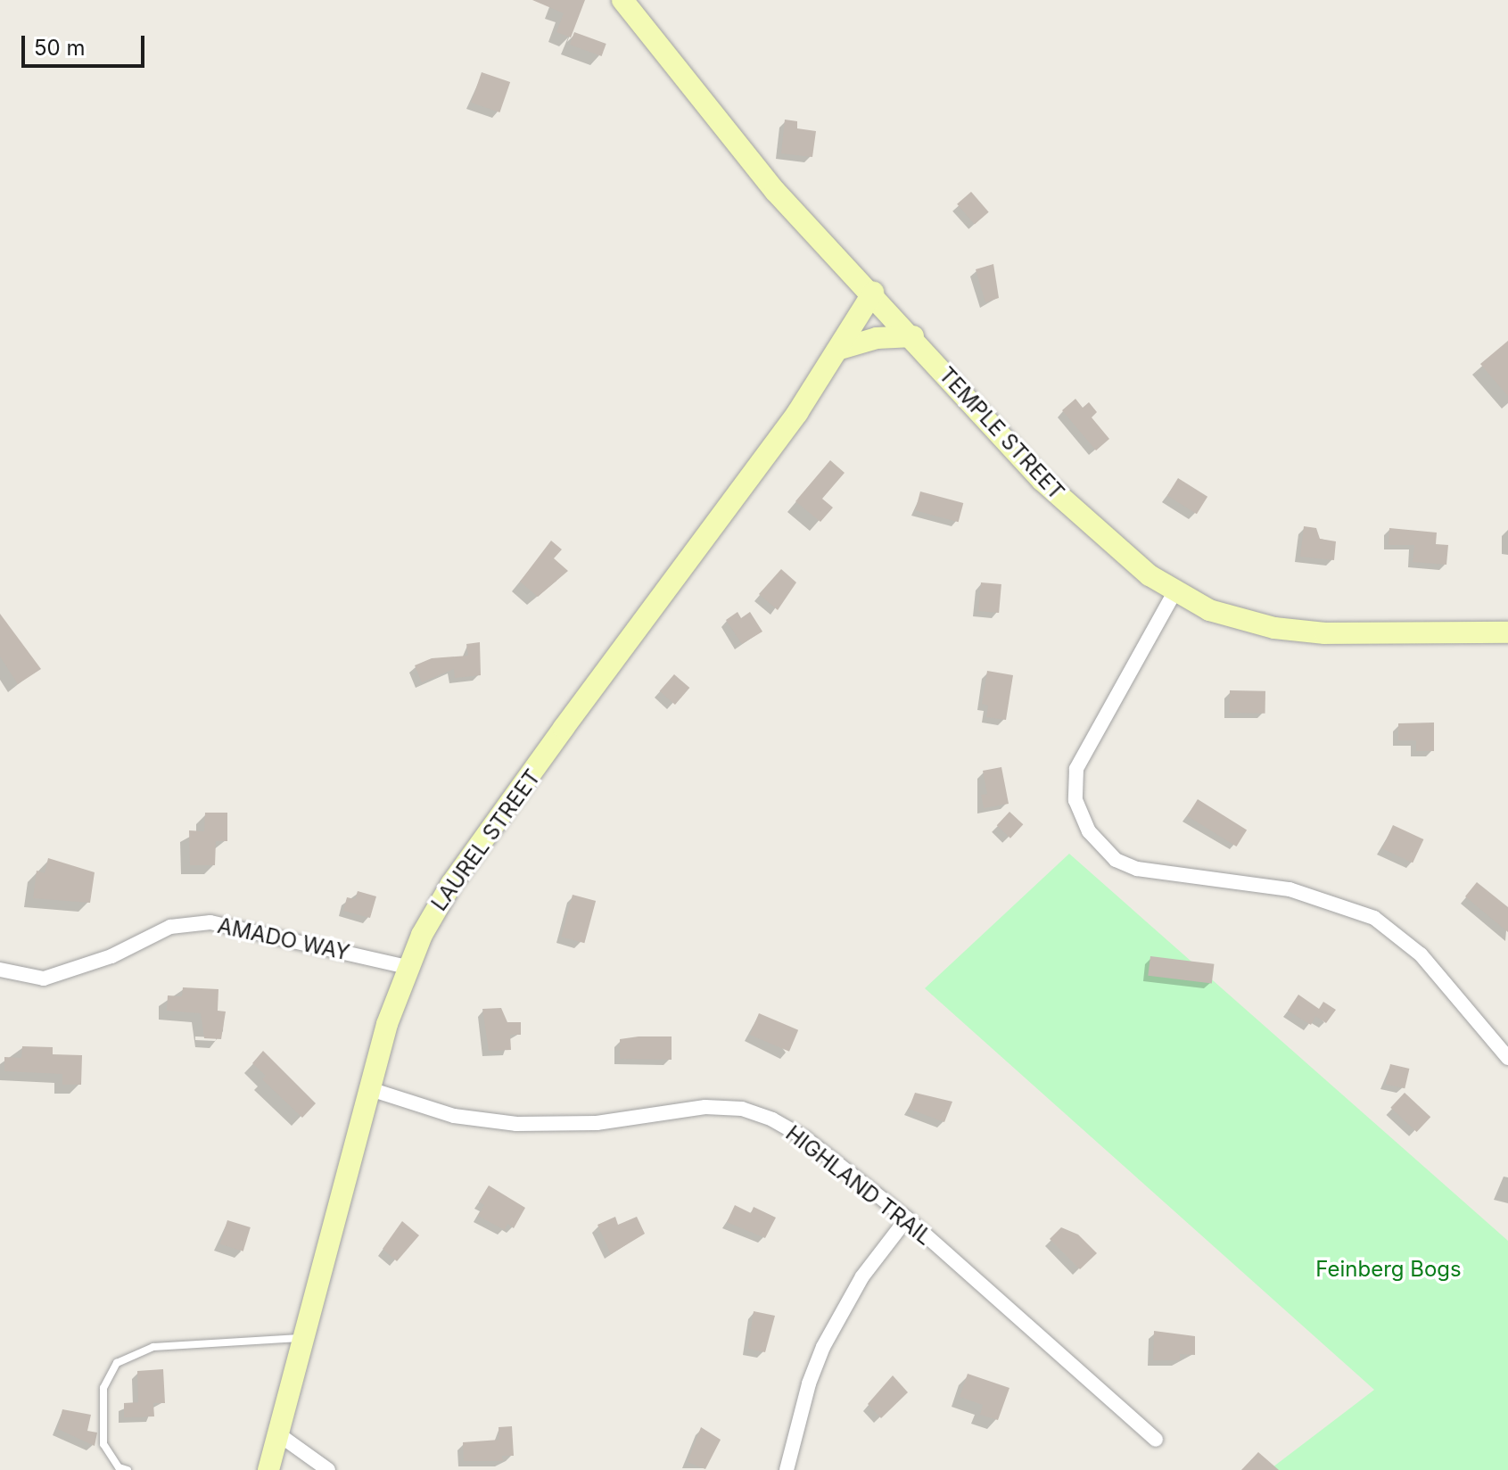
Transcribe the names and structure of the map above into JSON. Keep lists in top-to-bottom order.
{
  "streets": {
    "main road": ["TEMPLE STREET", "LAUREL STREET"],
    "street": ["AMADO WAY", "HIGHLAND TRAIL"]
  },
  "crossings": [
    ["TEMPLE STREET", "LAUREL STREET"],
    ["LAUREL STREET", "AMADO WAY"],
    ["LAUREL STREET", "HIGHLAND TRAIL"]
  ],
  "parks": ["Feinberg Bogs"],
  "scale_bar": "50 m"
}
